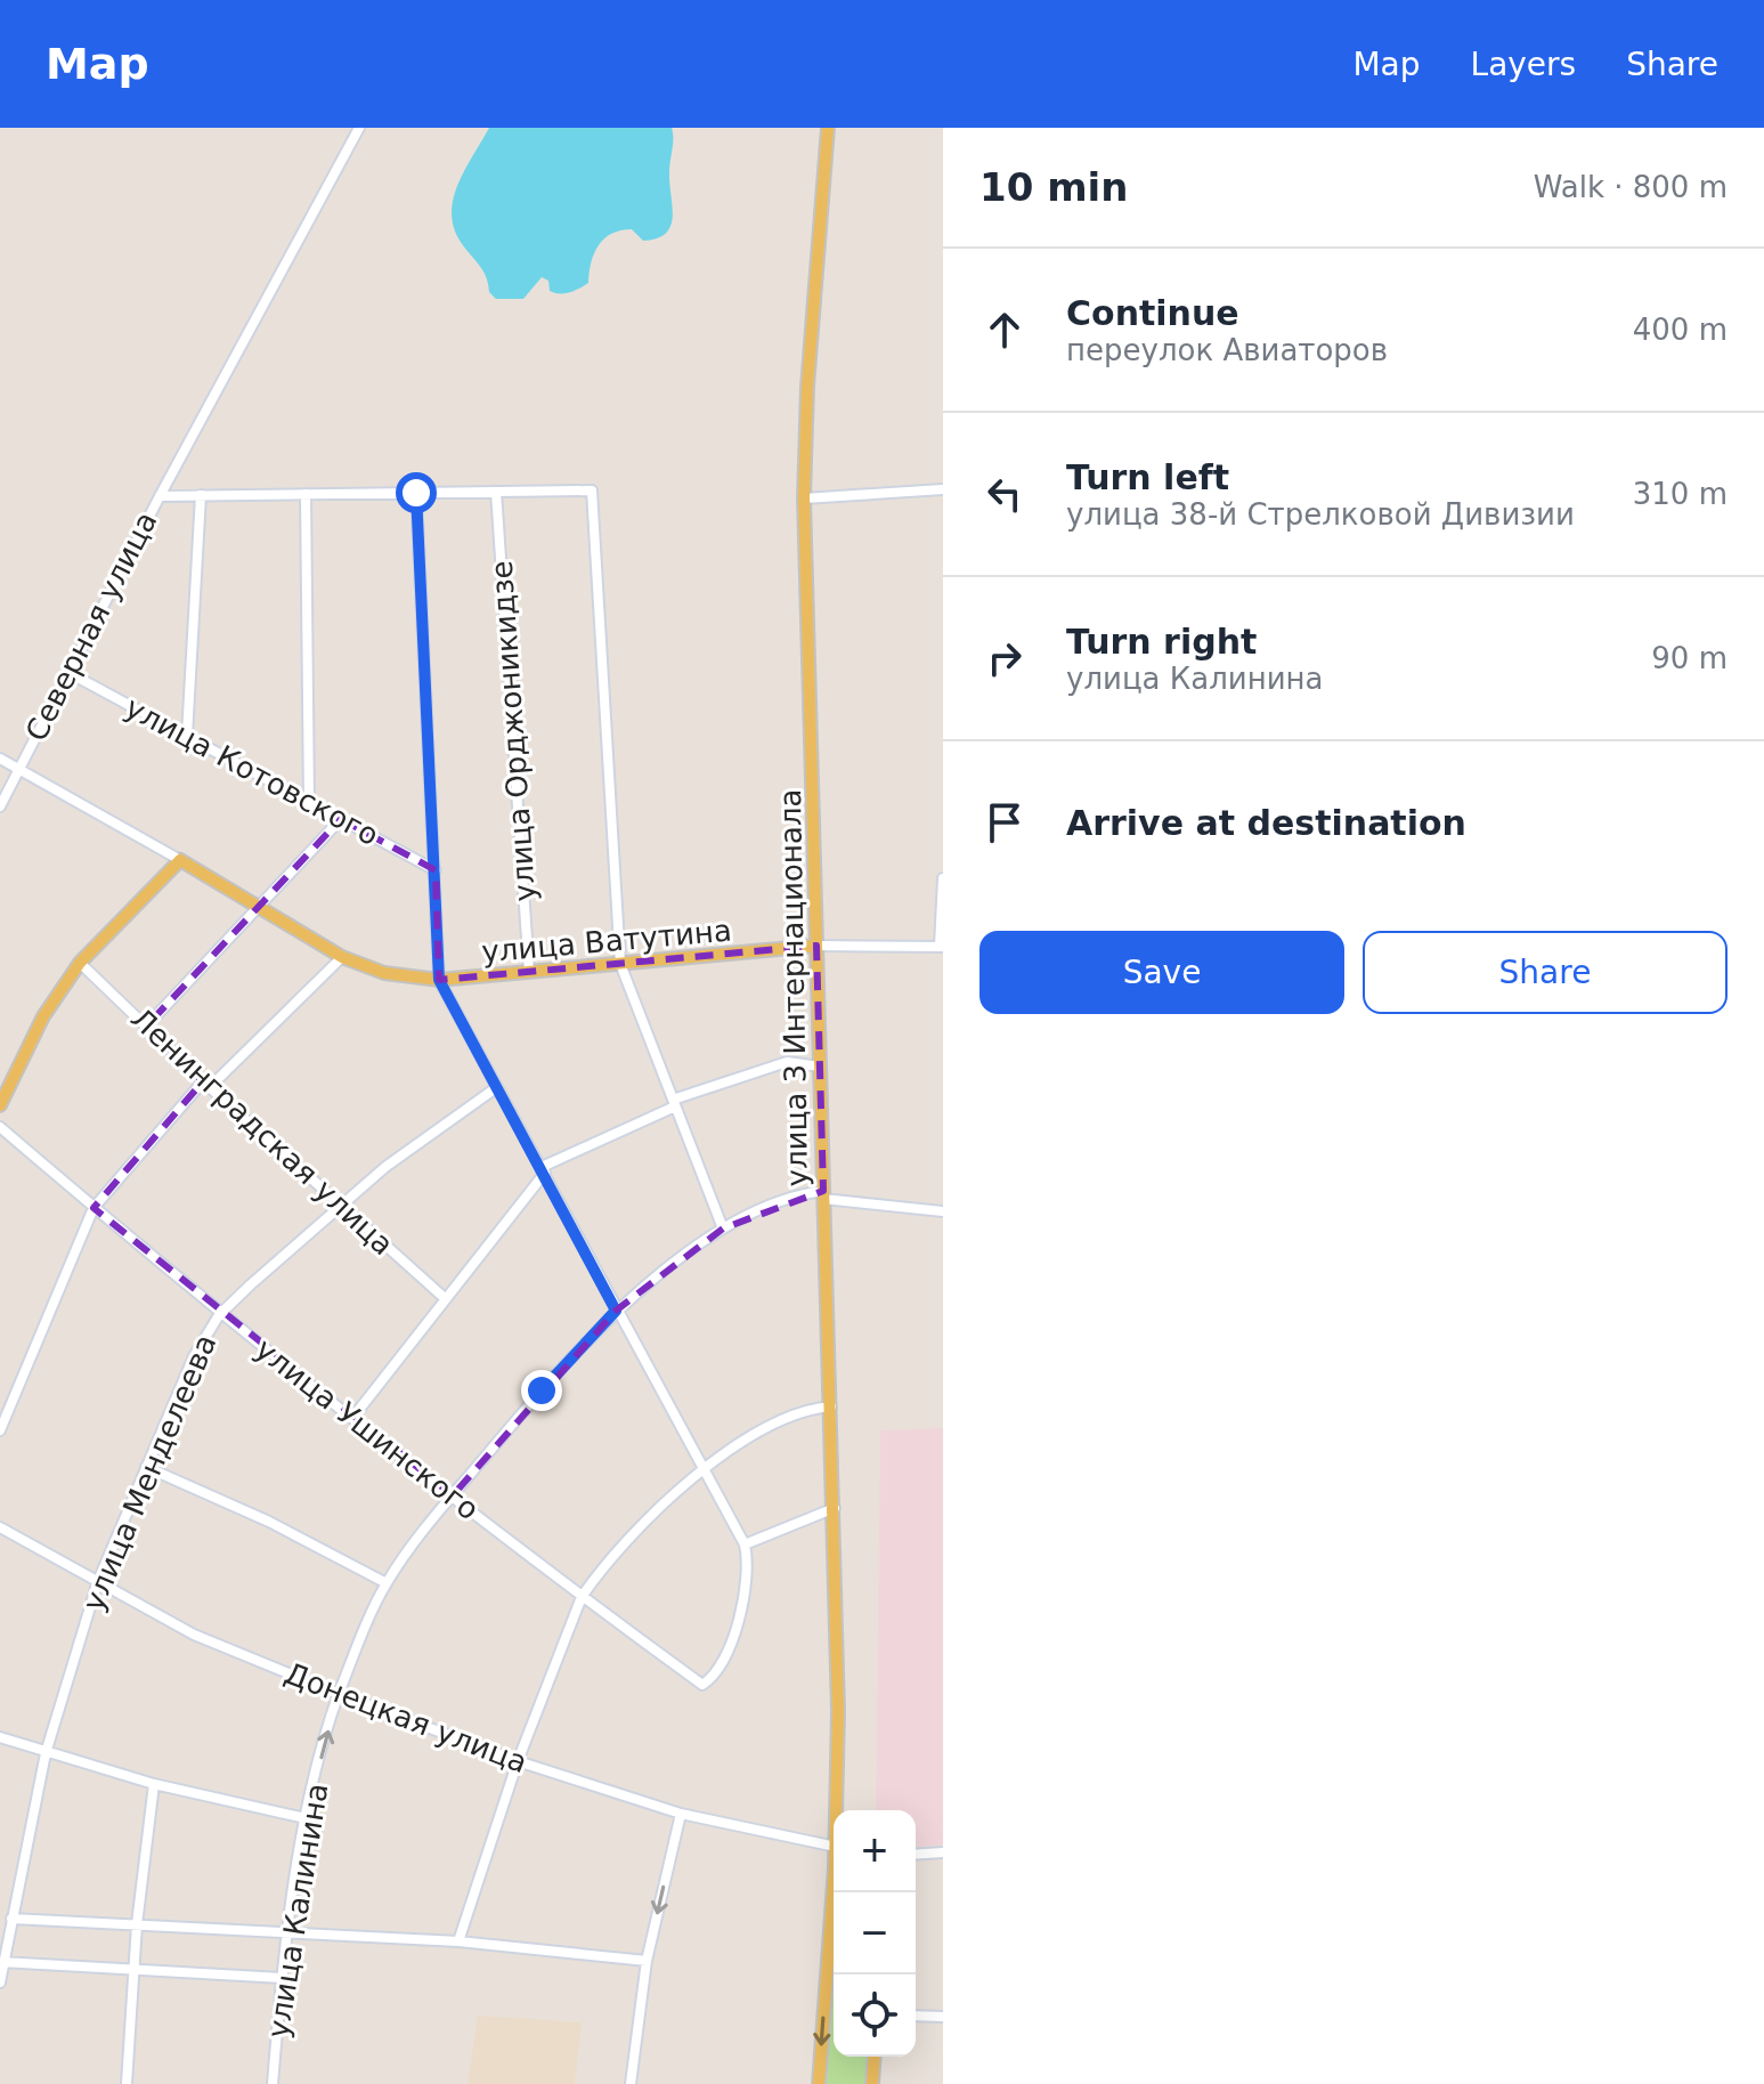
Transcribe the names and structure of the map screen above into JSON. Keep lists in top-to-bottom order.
{
  "streets": {
    "main road": ["улица Ватутина", "улица 3 Интернационала"],
    "street": [
      "Северная улица",
      "улица Орджоникидзе",
      "улица Котовского",
      "Ленинградская улица",
      "улица Ушинского",
      "улица Менделеева",
      "Донецкая улица",
      "улица Калинина"
    ]
  },
  "crossings": [
    ["Северная улица", "улица Котовского"],
    ["улица Орджоникидзе", "улица Ватутина"],
    ["улица Ватутина", "улица 3 Интернационала"],
    ["улица 3 Интернационала", "улица Калинина"],
    ["Ленинградская улица", "улица Менделеева"],
    ["улица Ушинского", "улица Менделеева"],
    ["улица Ушинского", "улица Калинина"],
    ["улица Менделеева", "Донецкая улица"],
    ["Донецкая улица", "улица Калинина"]
  ],
  "page": {
    "header": "Map",
    "nav": ["Map", "Layers", "Share"],
    "heading": ["10 min", "Walk · 800 m"],
    "list": [
      ["Continue", "переулок Авиаторов", "400 m"],
      ["Turn left", "улица 38-й Стрелковой Дивизии", "310 m"],
      ["Turn right", "улица Калинина", "90 m"],
      "Arrive at destination"
    ],
    "buttons": ["Save", "Share"],
    "map_buttons": ["+", "−"]
  }
}
